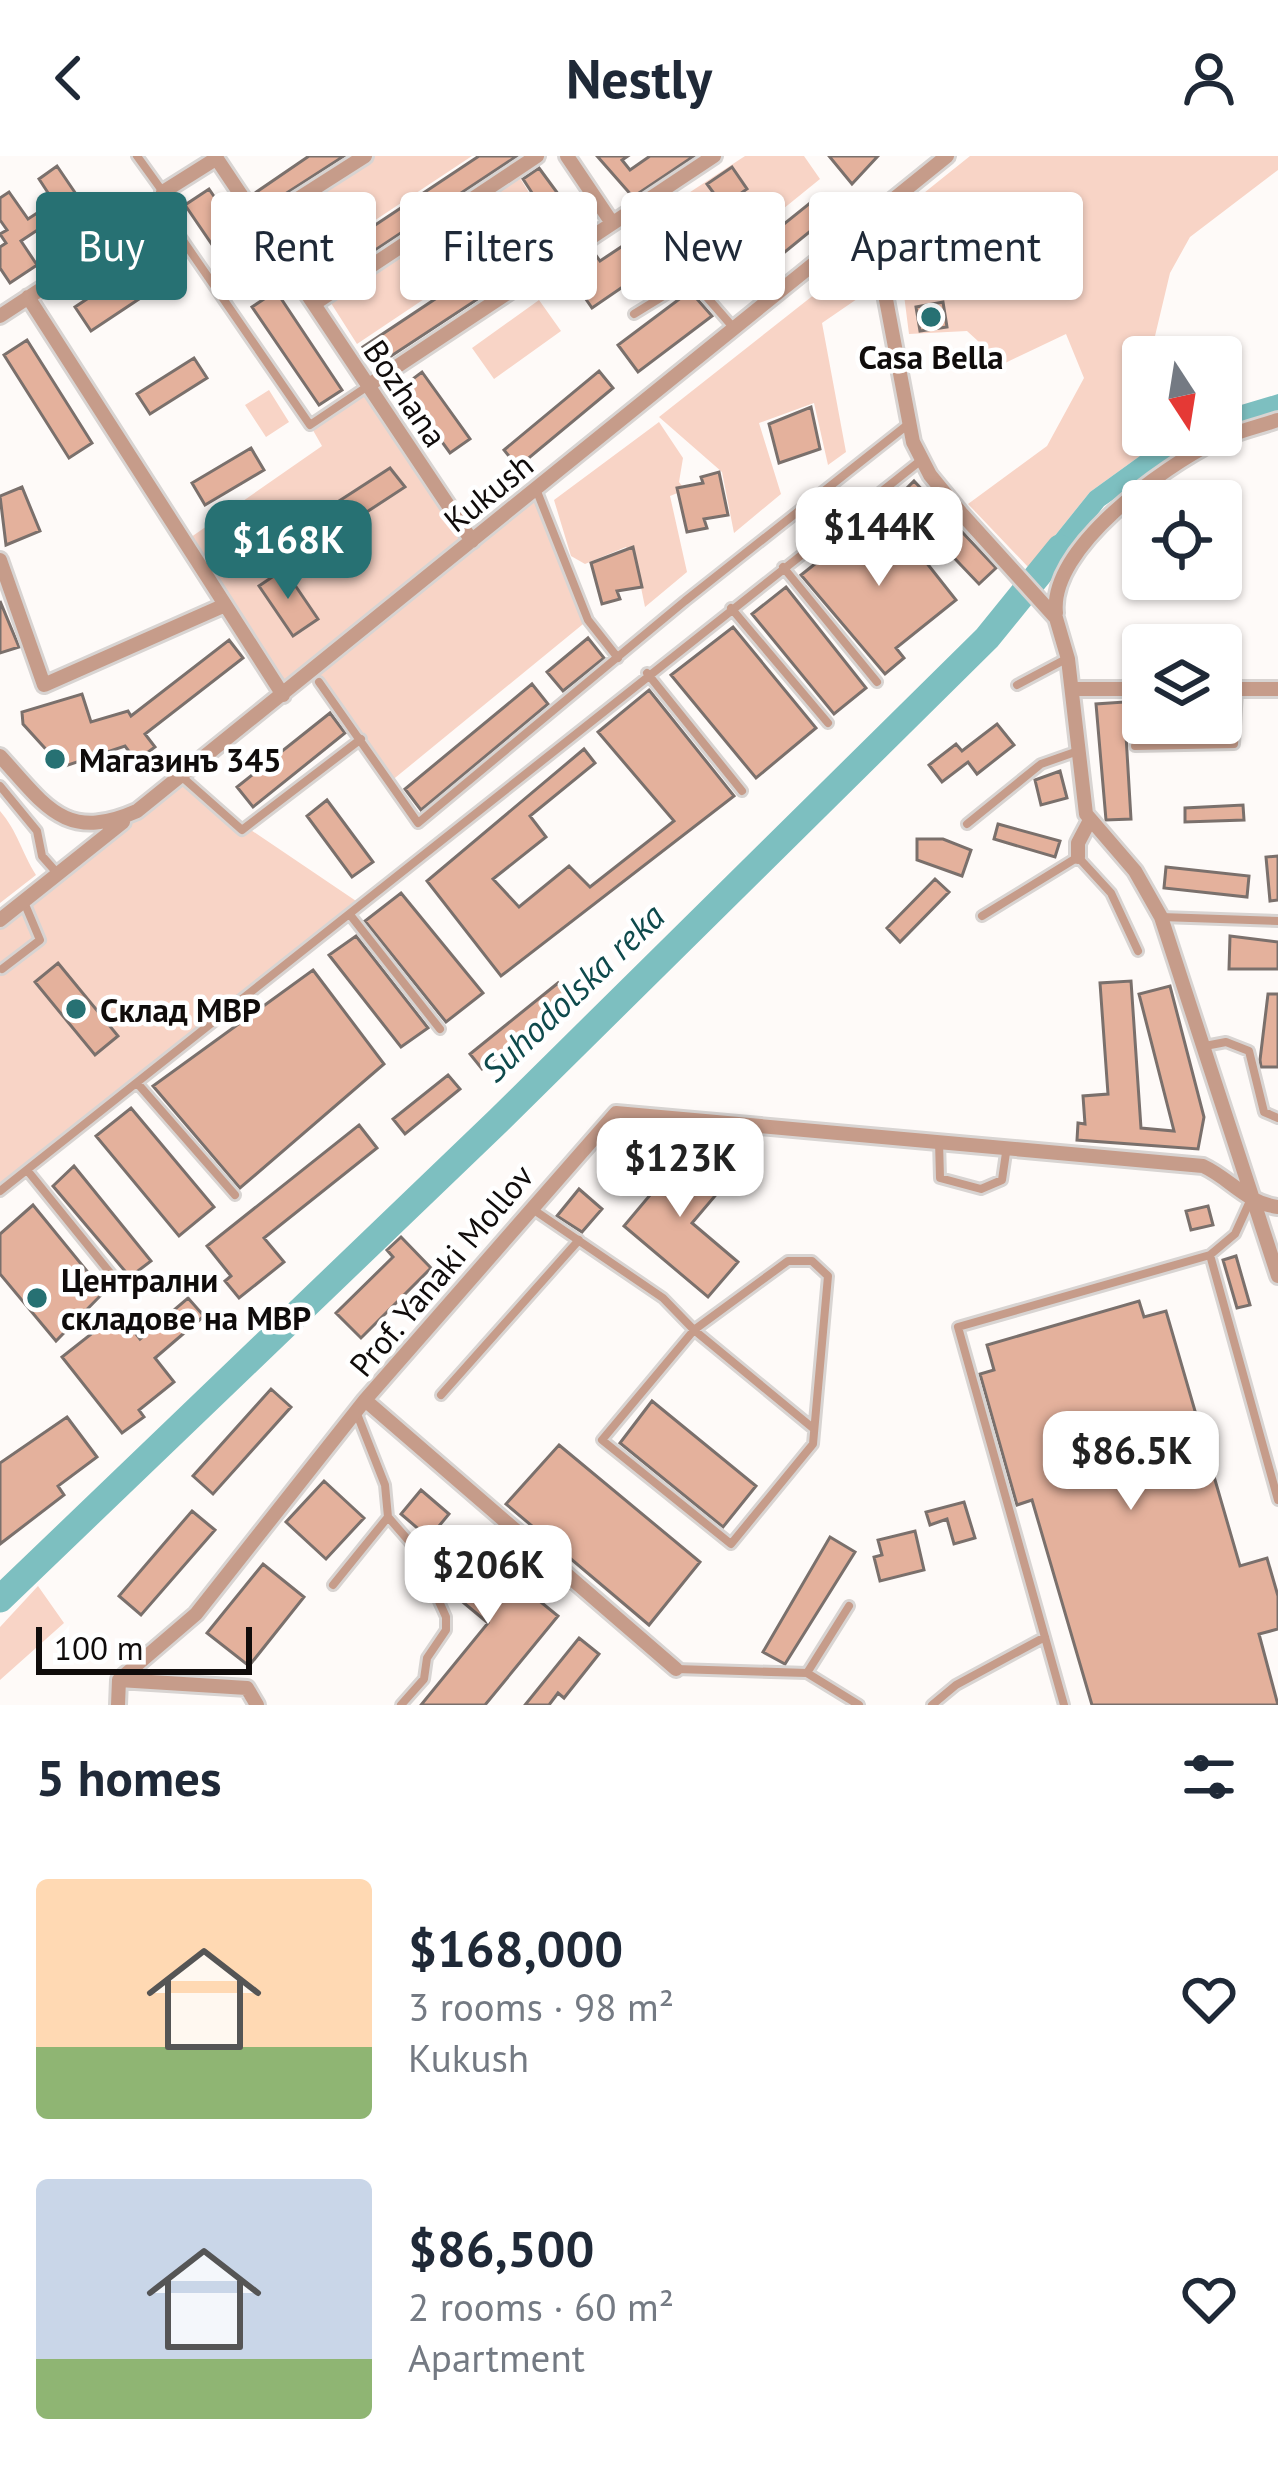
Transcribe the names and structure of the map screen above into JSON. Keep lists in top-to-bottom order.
{
  "streets": {
    "street": ["Bozhana", "Kukush", "Prof. Yanaki Mollov"]
  },
  "crossings": [
    ["Bozhana", "Kukush"]
  ],
  "water": ["Suhodolska reka"],
  "places": [
    "Casa Bella",
    "Магазинъ 345",
    "Склад МВР",
    "Централни складове на МВР"
  ],
  "scale_bar": "100 m",
  "north": "bottom",
  "page": {
    "header": "Nestly",
    "chip": [
      "Buy",
      "Rent",
      "Filters",
      "New",
      "Apartment"
    ],
    "price": [
      "$144K",
      "$168K",
      "$123K",
      "$86.5K",
      "$206K"
    ],
    "scale": "100 m",
    "heading": "5 homes",
    "list": [
      {
        "name": "$168,000",
        "note": "3 rooms · 98 m² · Kukush"
      },
      {
        "name": "$86,500",
        "note": "2 rooms · 60 m² · Apartment"
      }
    ]
  }
}
